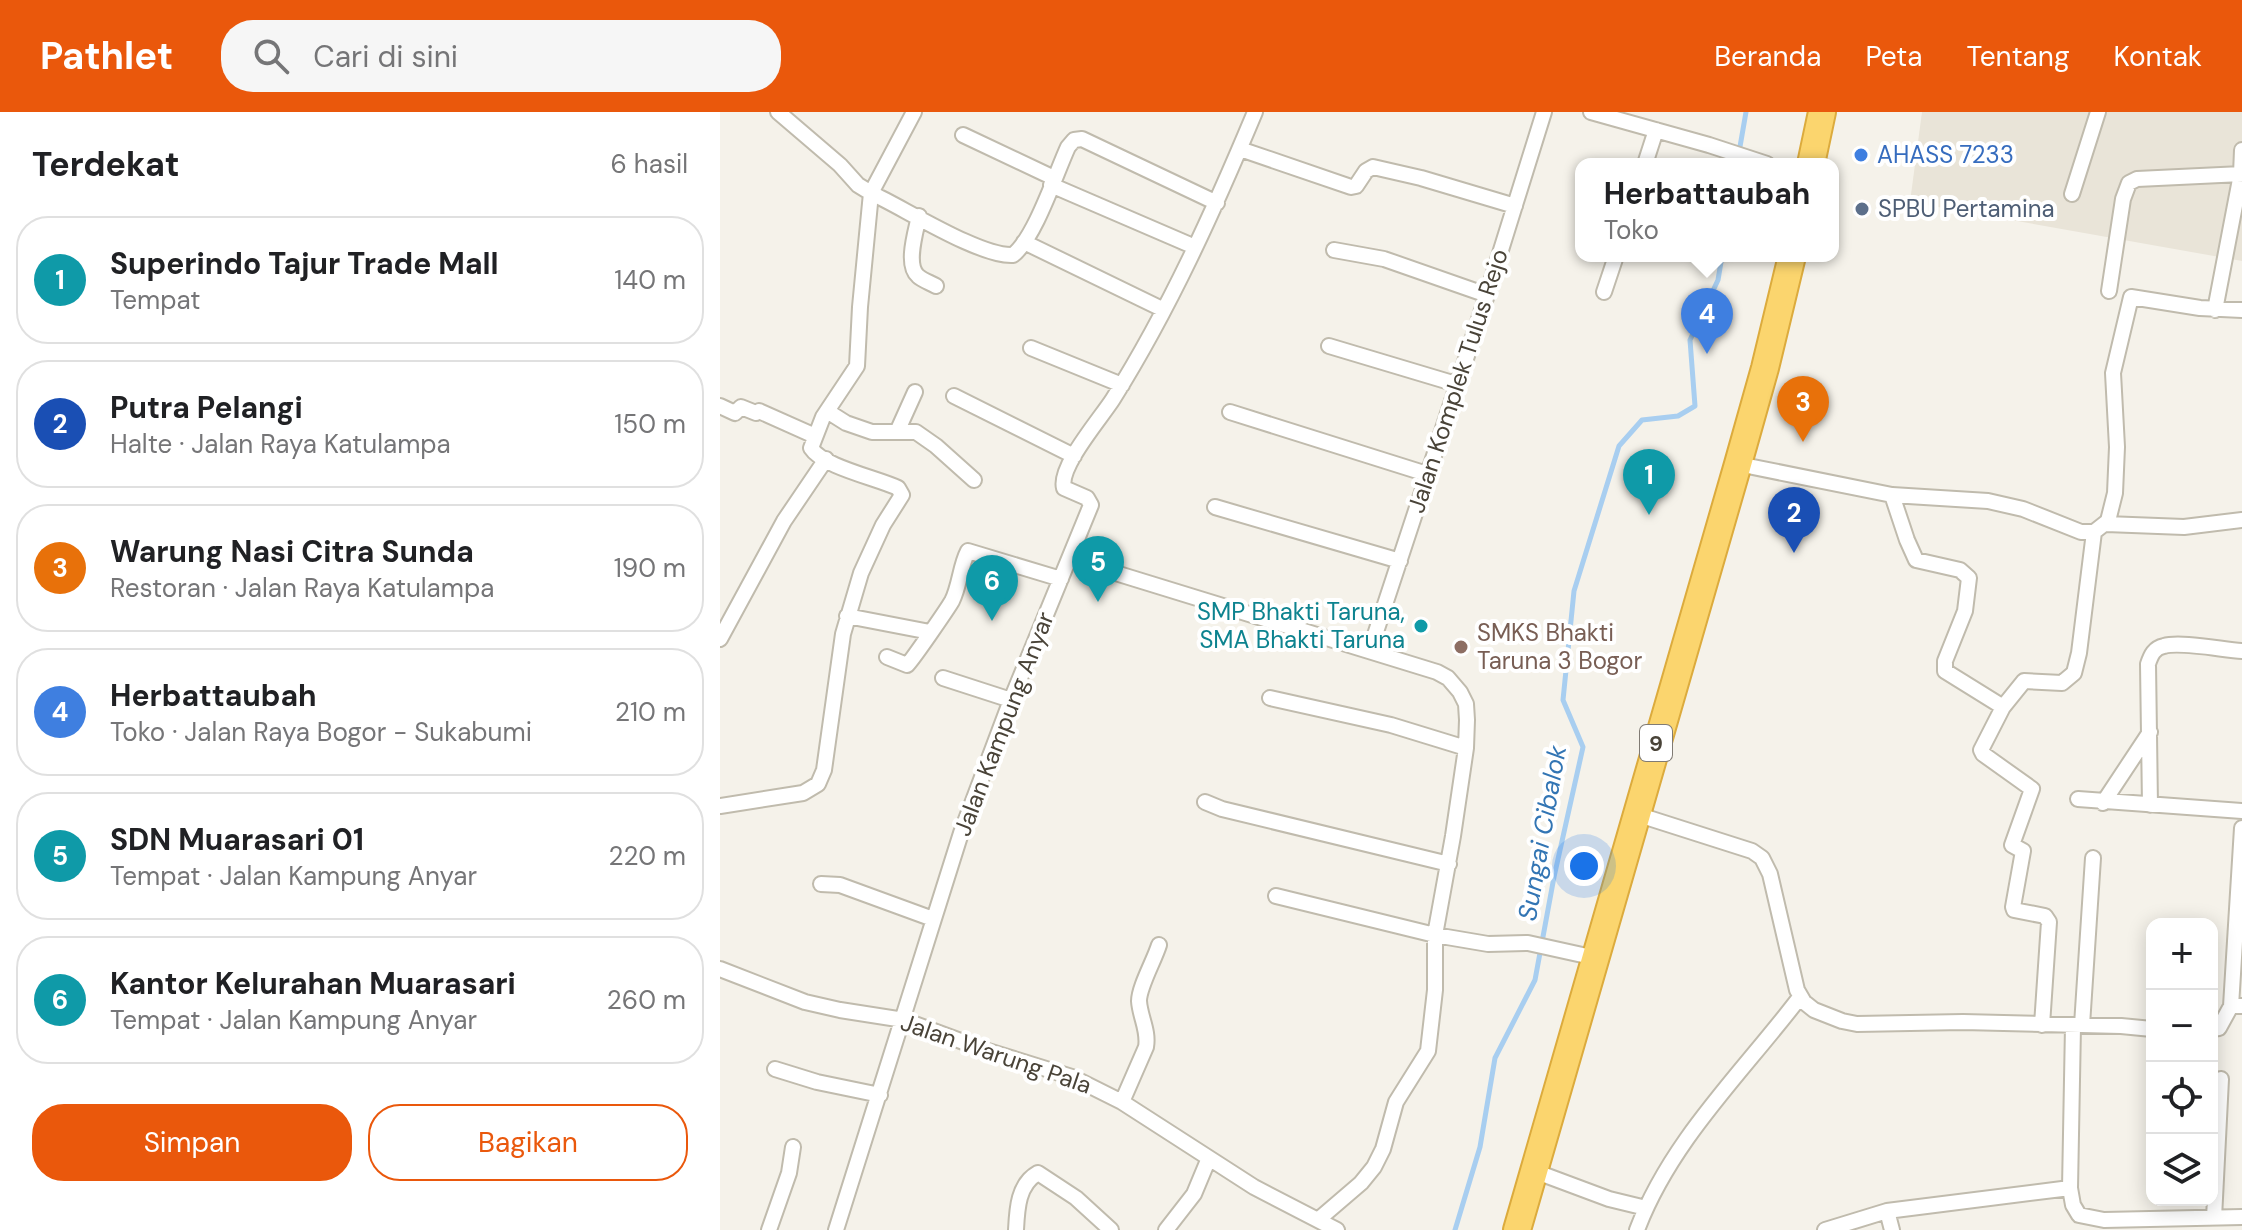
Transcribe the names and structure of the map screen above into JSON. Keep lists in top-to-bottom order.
{
  "streets": {
    "highway": ["9"],
    "street": ["Jalan Komplek Tulus Rejo", "Jalan Kampung Anyar", "Jalan Warung Pala"]
  },
  "crossings": [
    ["Jalan Kampung Anyar", "Jalan Warung Pala"]
  ],
  "water": ["Sungai Cibalok"],
  "places": [
    "AHASS 7233",
    "SPBU Pertamina",
    "SMP Bhakti Taruna, SMA Bhakti Taruna",
    "SMKS Bhakti Taruna 3 Bogor"
  ],
  "page": {
    "header": "Pathlet",
    "search": "Cari di sini",
    "nav": [
      "Beranda",
      "Peta",
      "Tentang",
      "Kontak"
    ],
    "heading": ["Terdekat", "6 hasil"],
    "popup": ["Herbattaubah", "Toko"],
    "list": [
      {
        "mark": "1",
        "name": "Superindo Tajur Trade Mall",
        "note": "Tempat",
        "value": "140 m"
      },
      {
        "mark": "2",
        "name": "Putra Pelangi",
        "note": "Halte · Jalan Raya Katulampa",
        "value": "150 m"
      },
      {
        "mark": "3",
        "name": "Warung Nasi Citra Sunda",
        "note": "Restoran · Jalan Raya Katulampa",
        "value": "190 m"
      },
      {
        "mark": "4",
        "name": "Herbattaubah",
        "note": "Toko · Jalan Raya Bogor - Sukabumi",
        "value": "210 m"
      },
      {
        "mark": "5",
        "name": "SDN Muarasari 01",
        "note": "Tempat · Jalan Kampung Anyar",
        "value": "220 m"
      },
      {
        "mark": "6",
        "name": "Kantor Kelurahan Muarasari",
        "note": "Tempat · Jalan Kampung Anyar",
        "value": "260 m"
      }
    ],
    "pins": [
      "4",
      "3",
      "1",
      "2",
      "5",
      "6"
    ],
    "map_buttons": ["+", "−"],
    "buttons": ["Simpan", "Bagikan"]
  }
}
